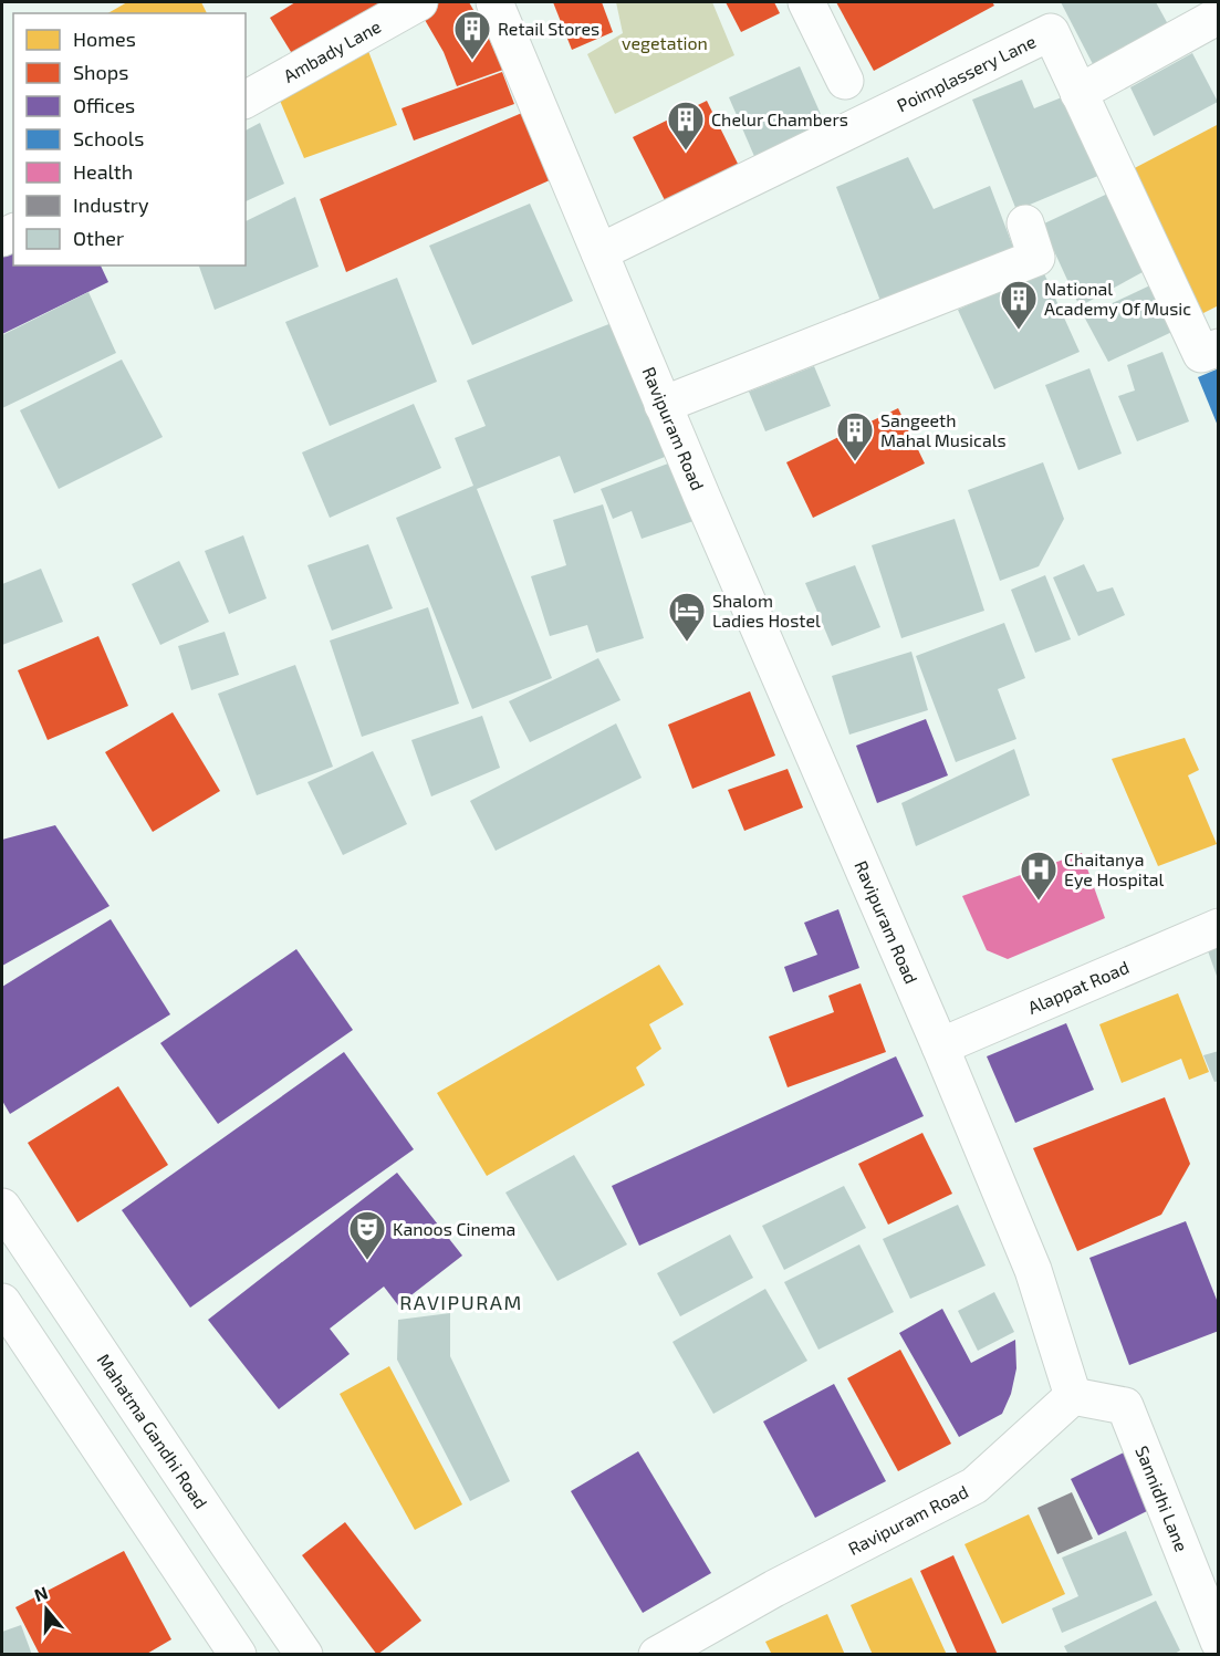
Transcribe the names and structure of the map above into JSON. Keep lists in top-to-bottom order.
{
  "streets": {
    "main road": [
      "Ambady Lane",
      "Poimplassery Lane",
      "Ravipuram Road",
      "Alappat Road",
      "Mahatma Gandhi Road",
      "Sannidhi Lane"
    ]
  },
  "crossings": [
    ["Poimplassery Lane", "Ravipuram Road"],
    ["Ravipuram Road", "Alappat Road"],
    ["Ravipuram Road", "Sannidhi Lane"]
  ],
  "districts": ["RAVIPURAM"],
  "parks": ["vegetation"],
  "places": {
    "building": [
      "Retail Stores",
      "Chelur Chambers",
      "National Academy Of Music",
      "Sangeeth Mahal Musicals"
    ],
    "hotel": ["Shalom Ladies Hostel"],
    "hospital": ["Chaitanya Eye Hospital"],
    "theatre": ["Kanoos Cinema"]
  },
  "legend": [
    "Homes",
    "Shops",
    "Offices",
    "Schools",
    "Health",
    "Industry",
    "Other"
  ],
  "north": "top"
}
